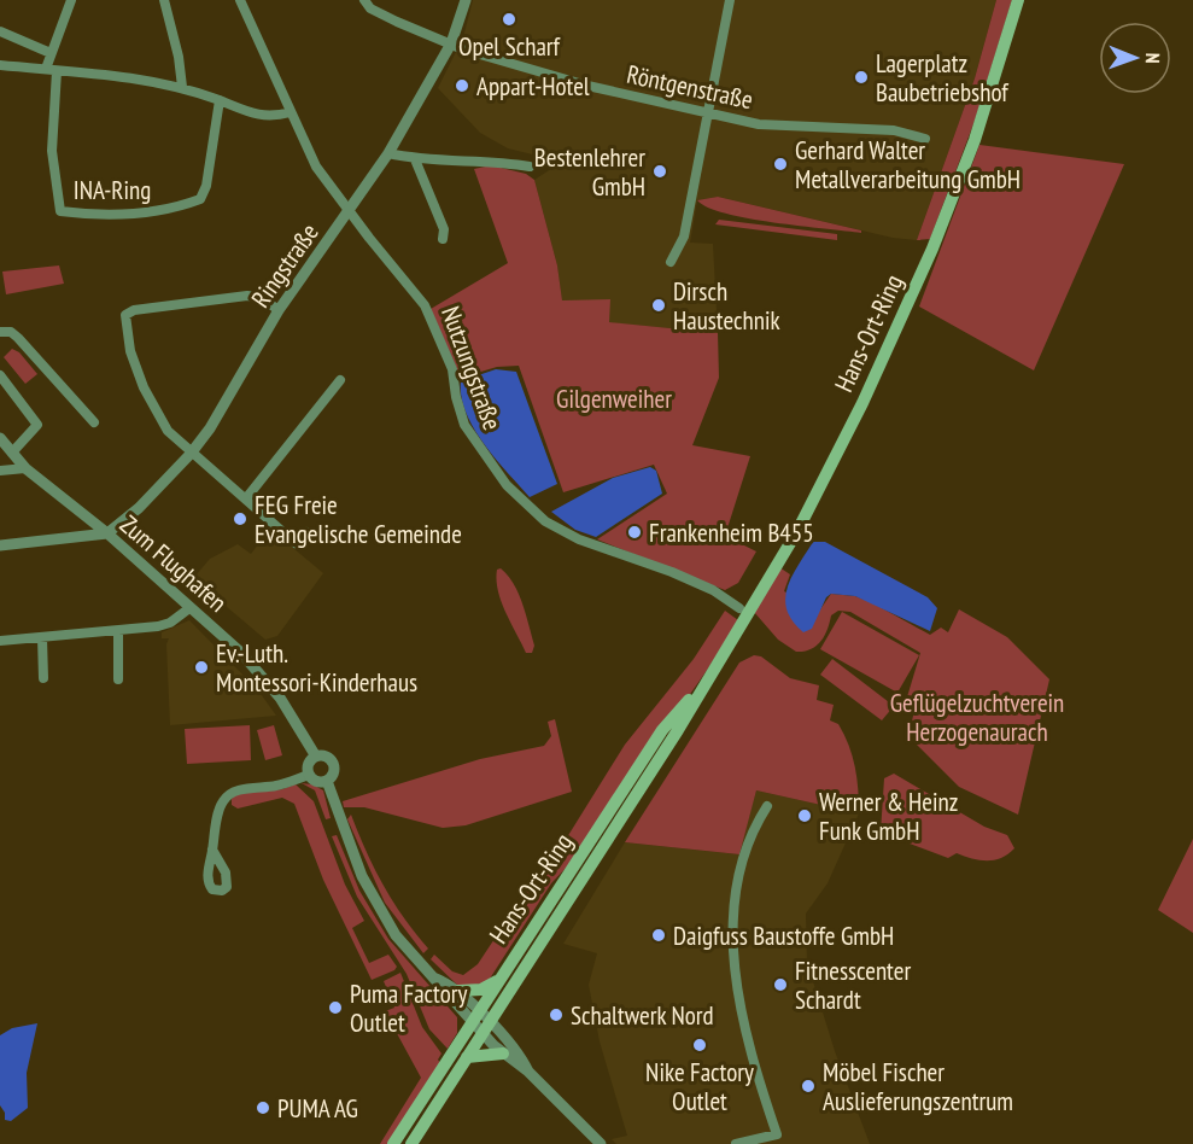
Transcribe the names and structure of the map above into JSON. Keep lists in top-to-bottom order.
{
  "streets": {
    "main road": ["Hans-Ort-Ring"],
    "street": [
      "Röntgenstraße",
      "INA-Ring",
      "Ringstraße",
      "Nutzungstraße",
      "Zum Flughafen"
    ]
  },
  "crossings": [
    ["Röntgenstraße", "Ringstraße"],
    ["Ringstraße", "Nutzungstraße"],
    ["Ringstraße", "Zum Flughafen"]
  ],
  "parks": ["Gilgenweiher", "Geflügelzuchtverein Herzogenaurach"],
  "places": [
    "Opel Scharf",
    "Lagerplatz Baubetriebshof",
    "Appart-Hotel",
    "Gerhard Walter Metallverarbeitung GmbH",
    "Bestenlehrer GmbH",
    "Dirsch Haustechnik",
    "FEG Freie Evangelische Gemeinde",
    "Frankenheim B455",
    "Ev.-Luth. Montessori-Kinderhaus",
    "Werner & Heinz Funk GmbH",
    "Daigfuss Baustoffe GmbH",
    "Fitnesscenter Schardt",
    "Puma Factory Outlet",
    "Schaltwerk Nord",
    "Nike Factory Outlet",
    "Möbel Fischer Auslieferungszentrum",
    "PUMA AG"
  ],
  "north": "right"
}
